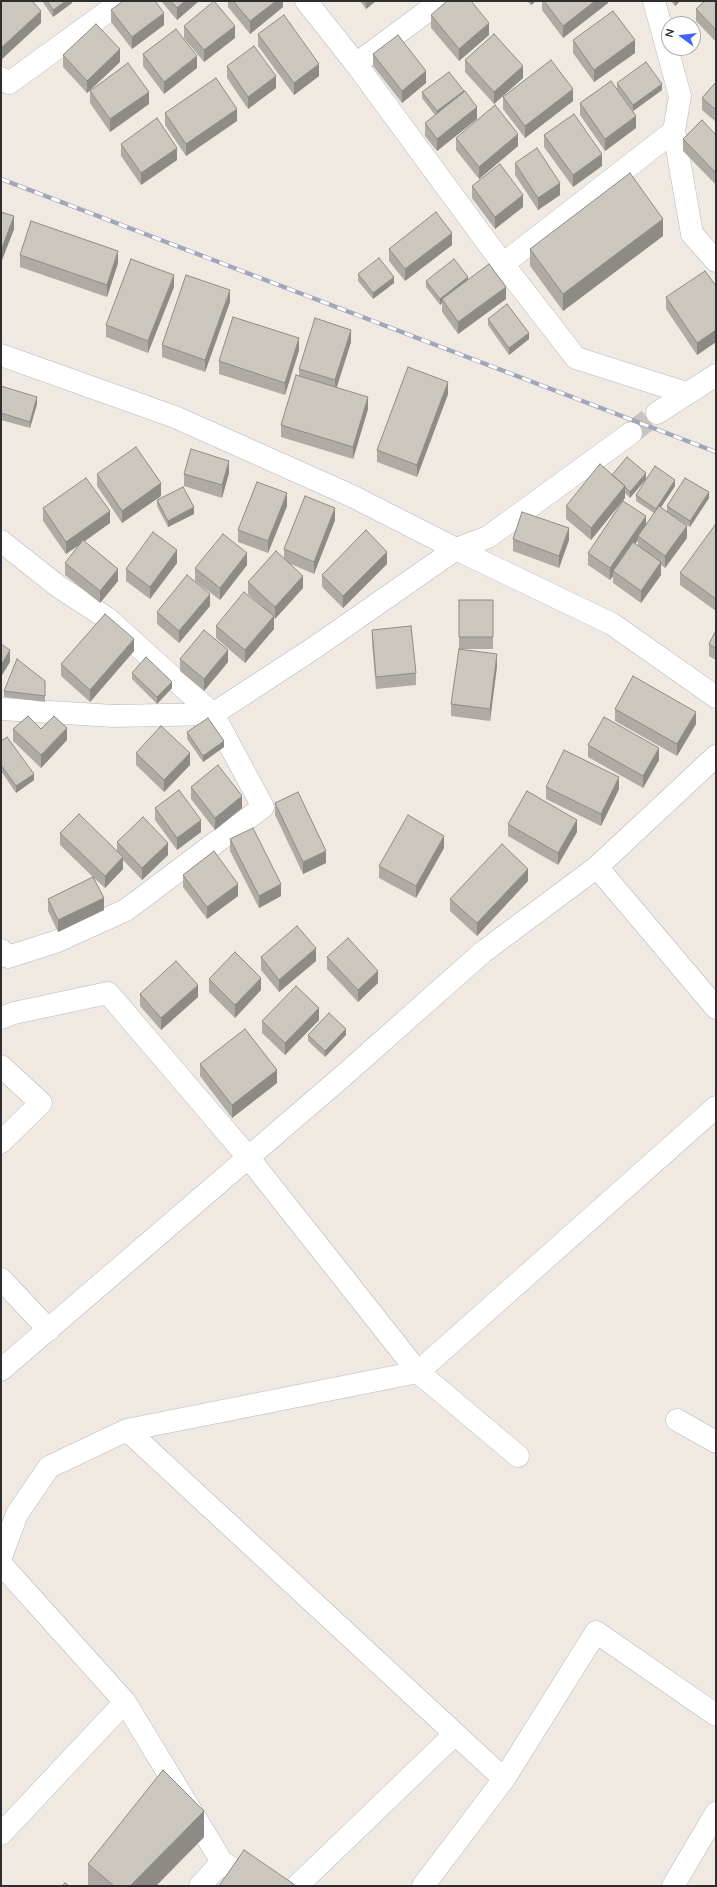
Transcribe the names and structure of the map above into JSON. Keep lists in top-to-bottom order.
{
  "north": "left"
}
